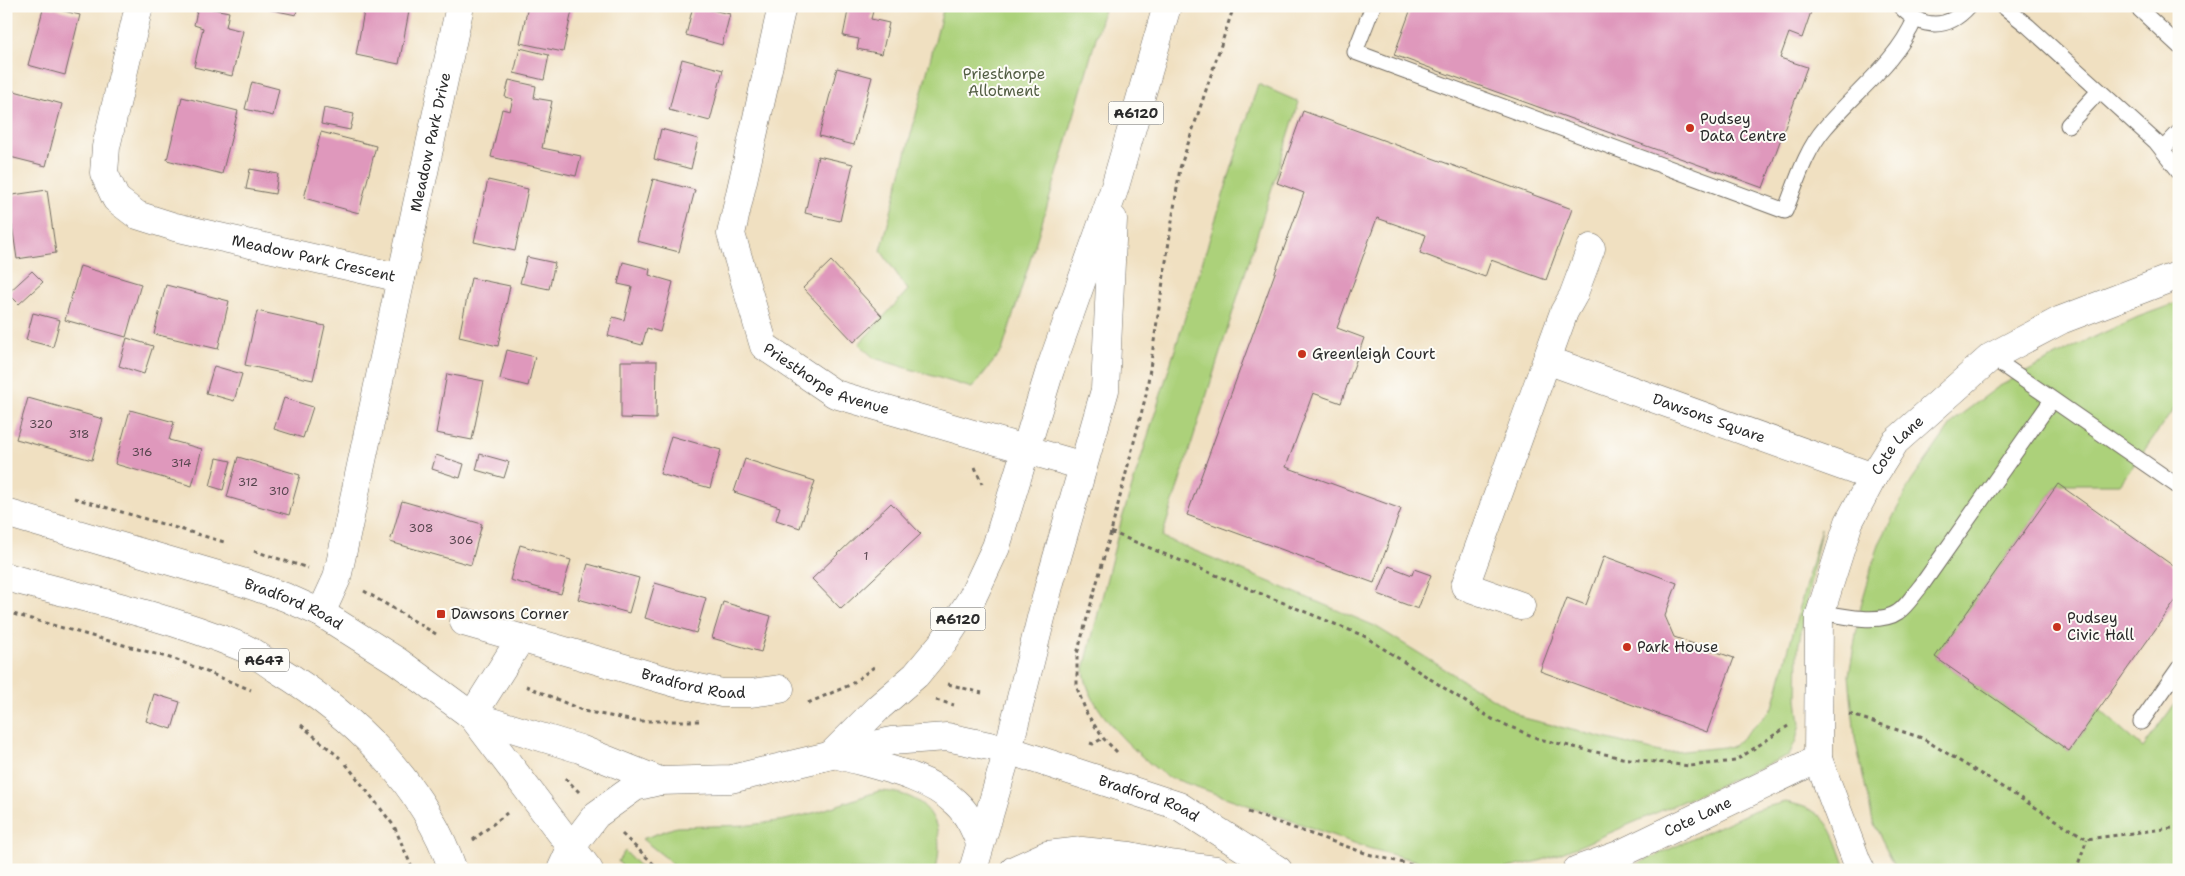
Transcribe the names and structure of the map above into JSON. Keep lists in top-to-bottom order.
{
  "streets": {
    "main road": [
      "A6120",
      "Meadow Park Drive",
      "Meadow Park Crescent",
      "Priesthorpe Avenue",
      "Dawsons Square",
      "Cote Lane",
      "Bradford Road",
      "A647"
    ]
  },
  "crossings": [
    ["A6120", "Priesthorpe Avenue"],
    ["A6120", "Bradford Road"],
    ["Meadow Park Drive", "Meadow Park Crescent"],
    ["Meadow Park Crescent", "Bradford Road"],
    ["Dawsons Square", "Cote Lane"]
  ],
  "parks": ["Priesthorpe Allotment"],
  "places": {
    "other": [
      "Pudsey Data Centre",
      "Greenleigh Court",
      "Pudsey Civic Hall",
      "Park House"
    ],
    "transit": ["Dawsons Corner"]
  },
  "house_numbers": [
    "320",
    "318",
    "316",
    "314",
    "312",
    "310",
    "308",
    "306",
    "1"
  ]
}
